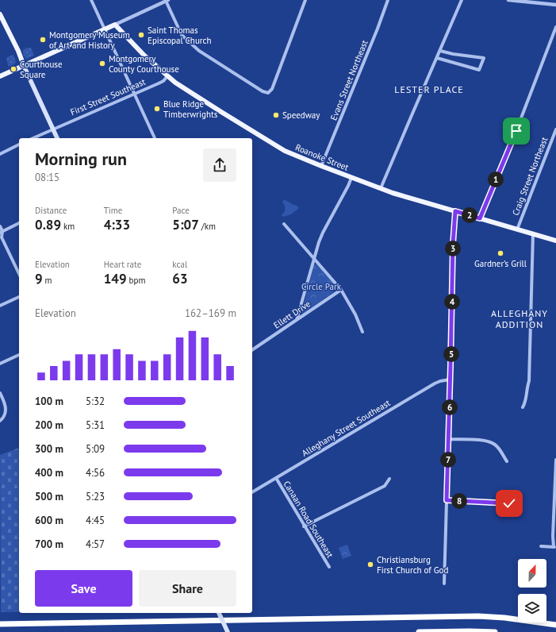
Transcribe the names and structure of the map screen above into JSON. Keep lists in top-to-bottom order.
{
  "streets": {
    "main road": ["Roanoke Street"],
    "street": [
      "Evans Street Northeast",
      "First Street Southeast",
      "Craig Street Northeast",
      "Ellett Drive",
      "Alleghany Street Southeast",
      "Canaan Road Southeast"
    ]
  },
  "crossings": [
    ["Evans Street Northeast", "Roanoke Street"],
    ["First Street Southeast", "Roanoke Street"],
    ["Roanoke Street", "Craig Street Northeast"],
    ["Alleghany Street Southeast", "Canaan Road Southeast"]
  ],
  "districts": ["LESTER PLACE", "ALLEGHANY ADDITION"],
  "parks": ["Circle Park"],
  "places": [
    "Saint Thomas Episcopal Church",
    "Montgomery Museum of Art and History",
    "Montgomery County Courthouse",
    "Courthouse Square",
    "Blue Ridge Timberwrights",
    "Speedway",
    "Gardner’s Grill",
    "Christiansburg First Church of God"
  ],
  "north": "top",
  "page": {
    "heading": ["Morning run", "08:15"],
    "pins": [
      "1",
      "2",
      "3",
      "4",
      "5",
      "6",
      "7",
      "8"
    ],
    "stats": [
      ["Distance", "0.89 km"],
      ["Time", "4:33"],
      ["Pace", "5:07 /km"],
      ["Elevation", "9 m"],
      ["Heart rate", "149 bpm"],
      ["kcal", "63"]
    ],
    "chart": ["Elevation", "162–169 m"],
    "list": [
      {
        "name": "100 m",
        "note": "5:32"
      },
      {
        "name": "200 m",
        "note": "5:31"
      },
      {
        "name": "300 m",
        "note": "5:09"
      },
      {
        "name": "400 m",
        "note": "4:56"
      },
      {
        "name": "500 m",
        "note": "5:23"
      },
      {
        "name": "600 m",
        "note": "4:45"
      },
      {
        "name": "700 m",
        "note": "4:57"
      }
    ],
    "buttons": ["Save", "Share"]
  }
}
